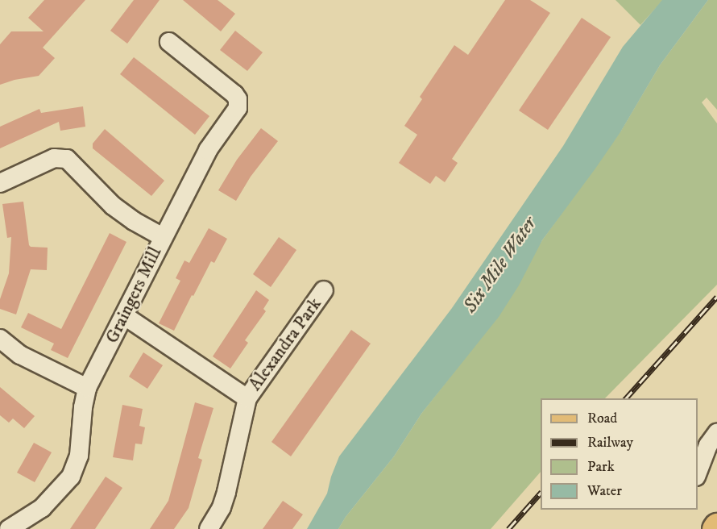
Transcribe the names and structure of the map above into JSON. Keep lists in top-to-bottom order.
{
  "streets": {
    "street": ["Graingers Mill", "Alexandra Park"]
  },
  "crossings": [
    ["Graingers Mill", "Alexandra Park"]
  ],
  "water": ["Six Mile Water"],
  "legend": [
    "Road",
    "Railway",
    "Park",
    "Water"
  ]
}
